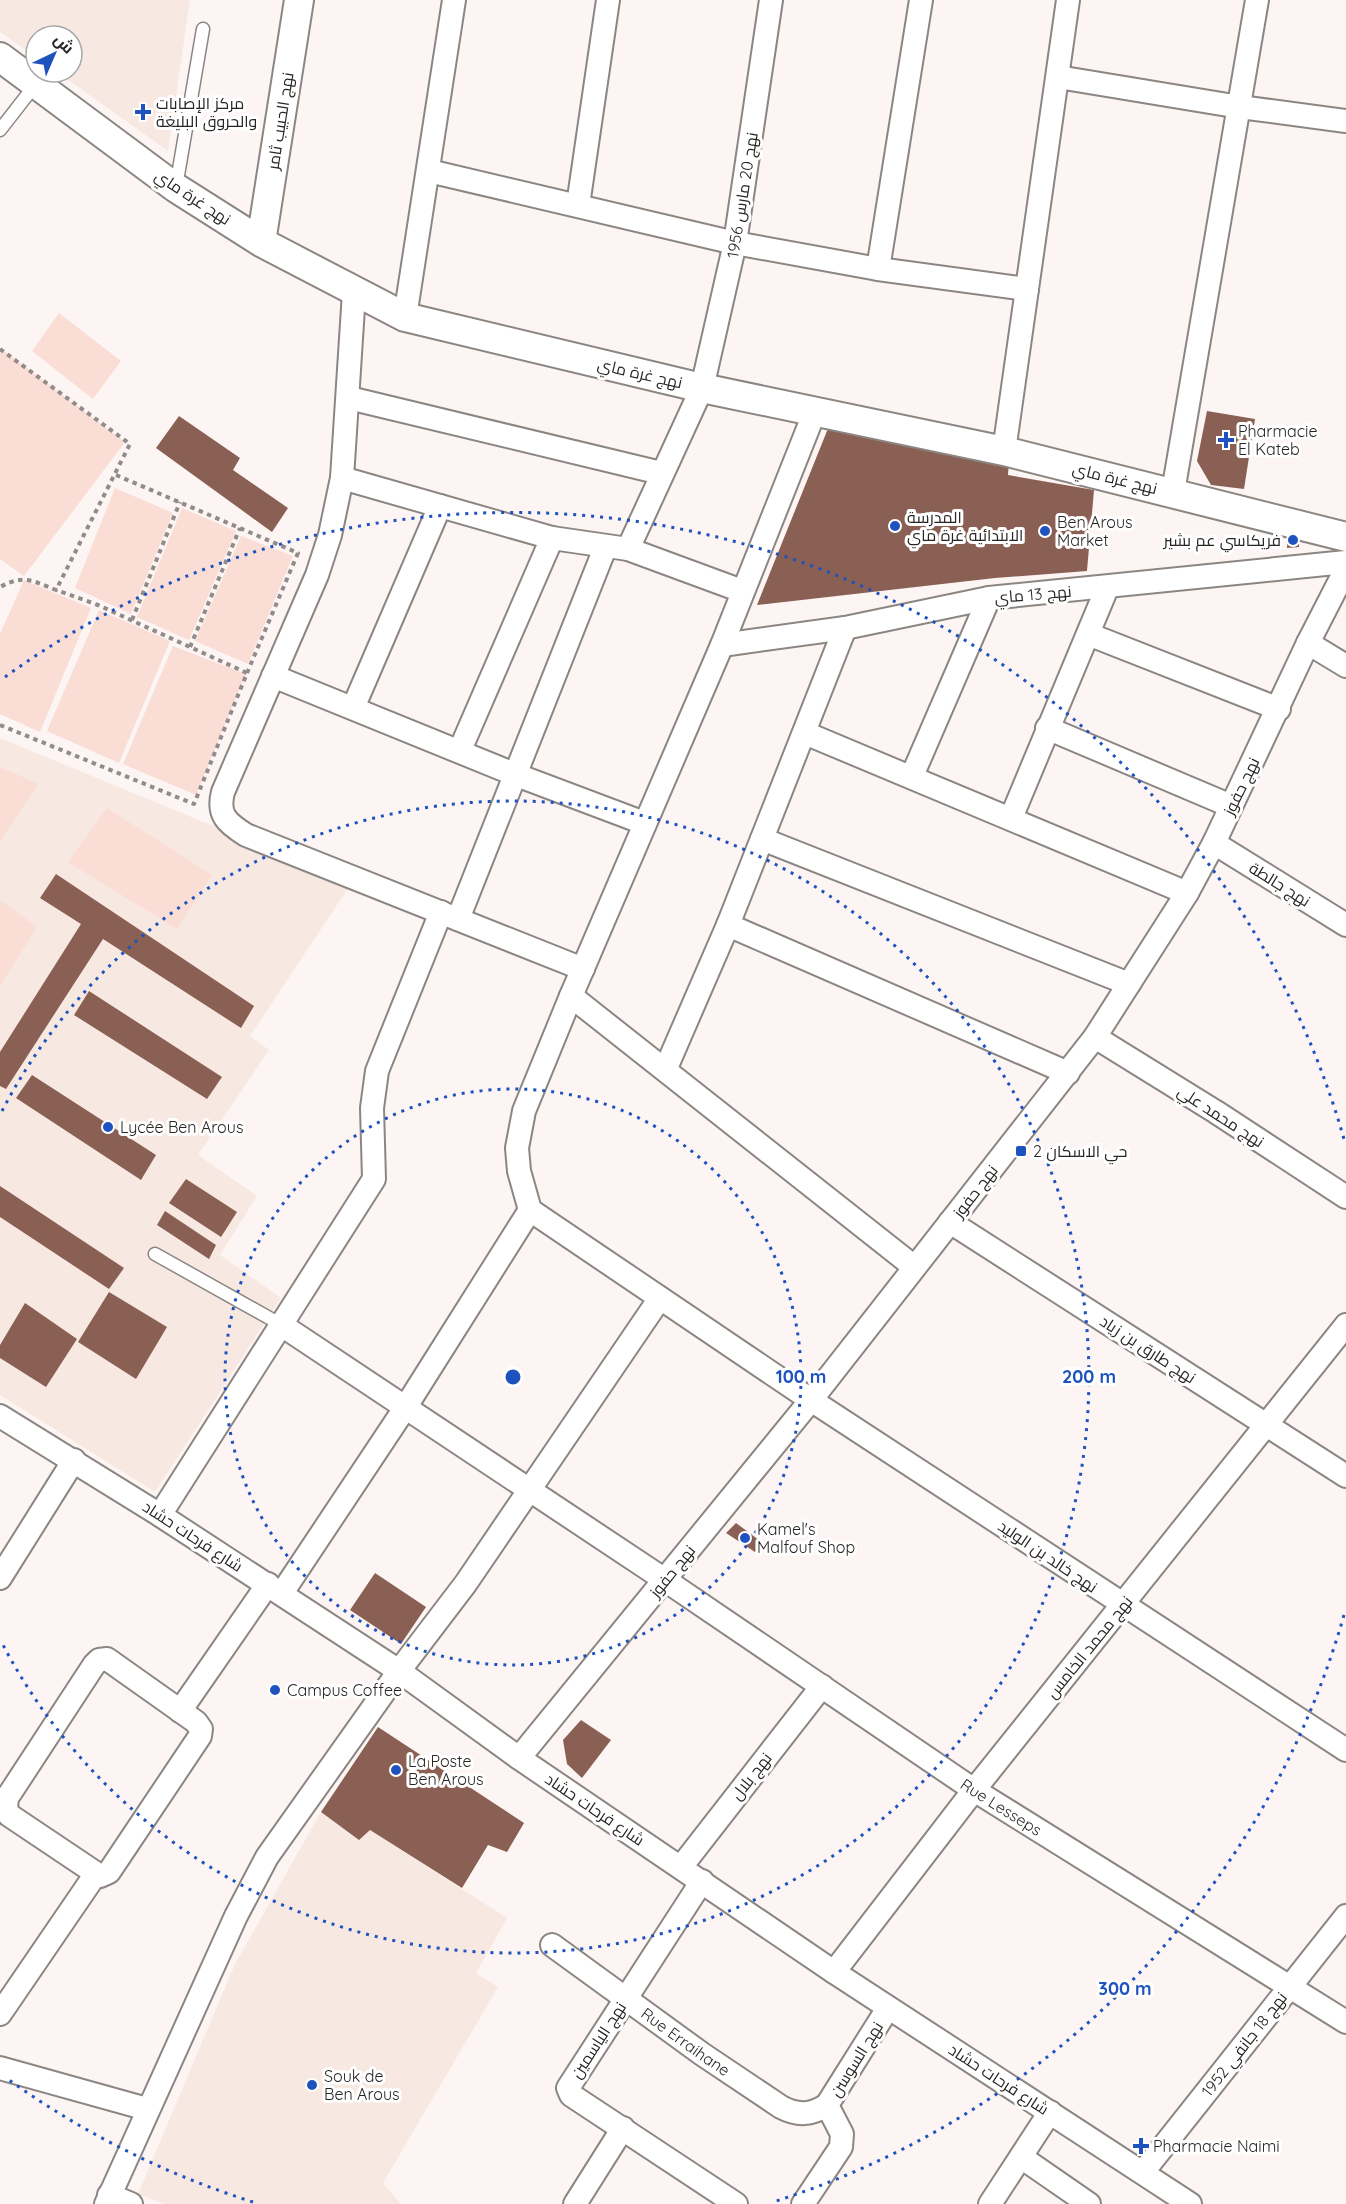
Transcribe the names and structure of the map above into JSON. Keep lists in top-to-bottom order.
{
  "streets": {
    "street": [
      "نهج الحبيب ثامر",
      "نهج 20 مارس 1956",
      "نهج غرة ماي",
      "نهج 13 ماي",
      "نهج حفوز",
      "نهج جالطة",
      "نهج محمد علي",
      "نهج طارق بن زياد",
      "شارع فرحات حشاد",
      "نهج خالد بن الوليد",
      "نهج محمد الخامس",
      "نهج بلال",
      "Rue Lesseps",
      "نهج الياسمين",
      "Rue Erraihane",
      "نهج 18 جانفي 1952",
      "نهج السوسن"
    ]
  },
  "crossings": [
    ["نهج الحبيب ثامر", "نهج غرة ماي"],
    ["نهج 20 مارس 1956", "نهج غرة ماي"],
    ["نهج حفوز", "نهج جالطة"],
    ["نهج حفوز", "نهج محمد علي"],
    ["نهج حفوز", "نهج طارق بن زياد"],
    ["نهج حفوز", "شارع فرحات حشاد"],
    ["نهج حفوز", "نهج خالد بن الوليد"],
    ["نهج حفوز", "Rue Lesseps"],
    ["نهج طارق بن زياد", "نهج محمد الخامس"],
    ["شارع فرحات حشاد", "نهج محمد الخامس"],
    ["شارع فرحات حشاد", "نهج بلال"],
    ["شارع فرحات حشاد", "نهج الياسمين"],
    ["شارع فرحات حشاد", "نهج 18 جانفي 1952"],
    ["شارع فرحات حشاد", "نهج السوسن"],
    ["نهج خالد بن الوليد", "نهج محمد الخامس"],
    ["نهج محمد الخامس", "Rue Lesseps"],
    ["نهج بلال", "Rue Lesseps"],
    ["Rue Lesseps", "نهج 18 جانفي 1952"],
    ["نهج الياسمين", "Rue Erraihane"],
    ["Rue Erraihane", "نهج السوسن"]
  ],
  "places": {
    "health": ["مركز الإصابات والحروق البليغة", "Pharmacie El Kateb", "Pharmacie Naimi"],
    "other": [
      "المدرسة الابتدائية غرة ماي",
      "Ben Arous Market",
      "فريكاسي عم بشير",
      "Lycée Ben Arous",
      "Kamel's Malfouf Shop",
      "Campus Coffee",
      "La Poste Ben Arous",
      "Souk de Ben Arous"
    ],
    "transit": ["حي الاسكان 2"]
  },
  "north": "top right",
  "rings": ["100 m", "200 m", "300 m"]
}
